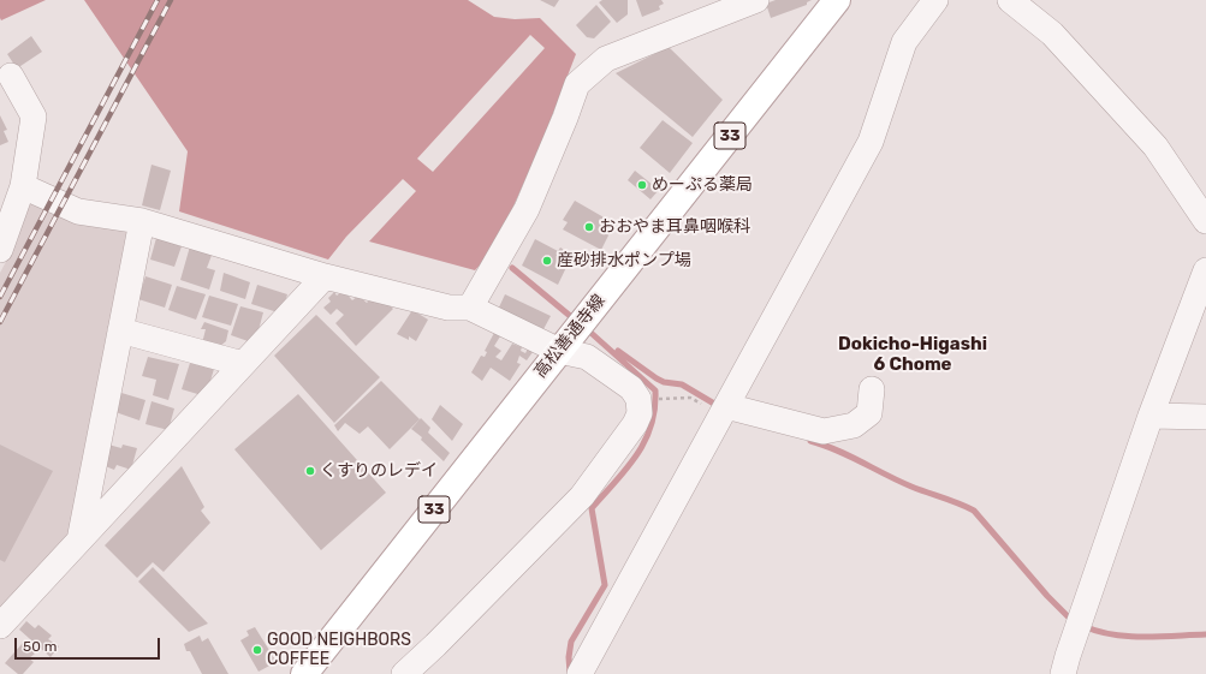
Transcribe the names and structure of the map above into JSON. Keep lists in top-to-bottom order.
{
  "streets": {
    "main road": ["33", "高松善通寺線"]
  },
  "districts": ["Dokicho-Higashi 6 Chome"],
  "places": [
    "めーぷる薬局",
    "おおやま耳鼻咽喉科",
    "産砂排水ポンプ場",
    "くすりのレデイ",
    "GOOD NEIGHBORS COFFEE"
  ],
  "scale_bar": "50 m"
}
